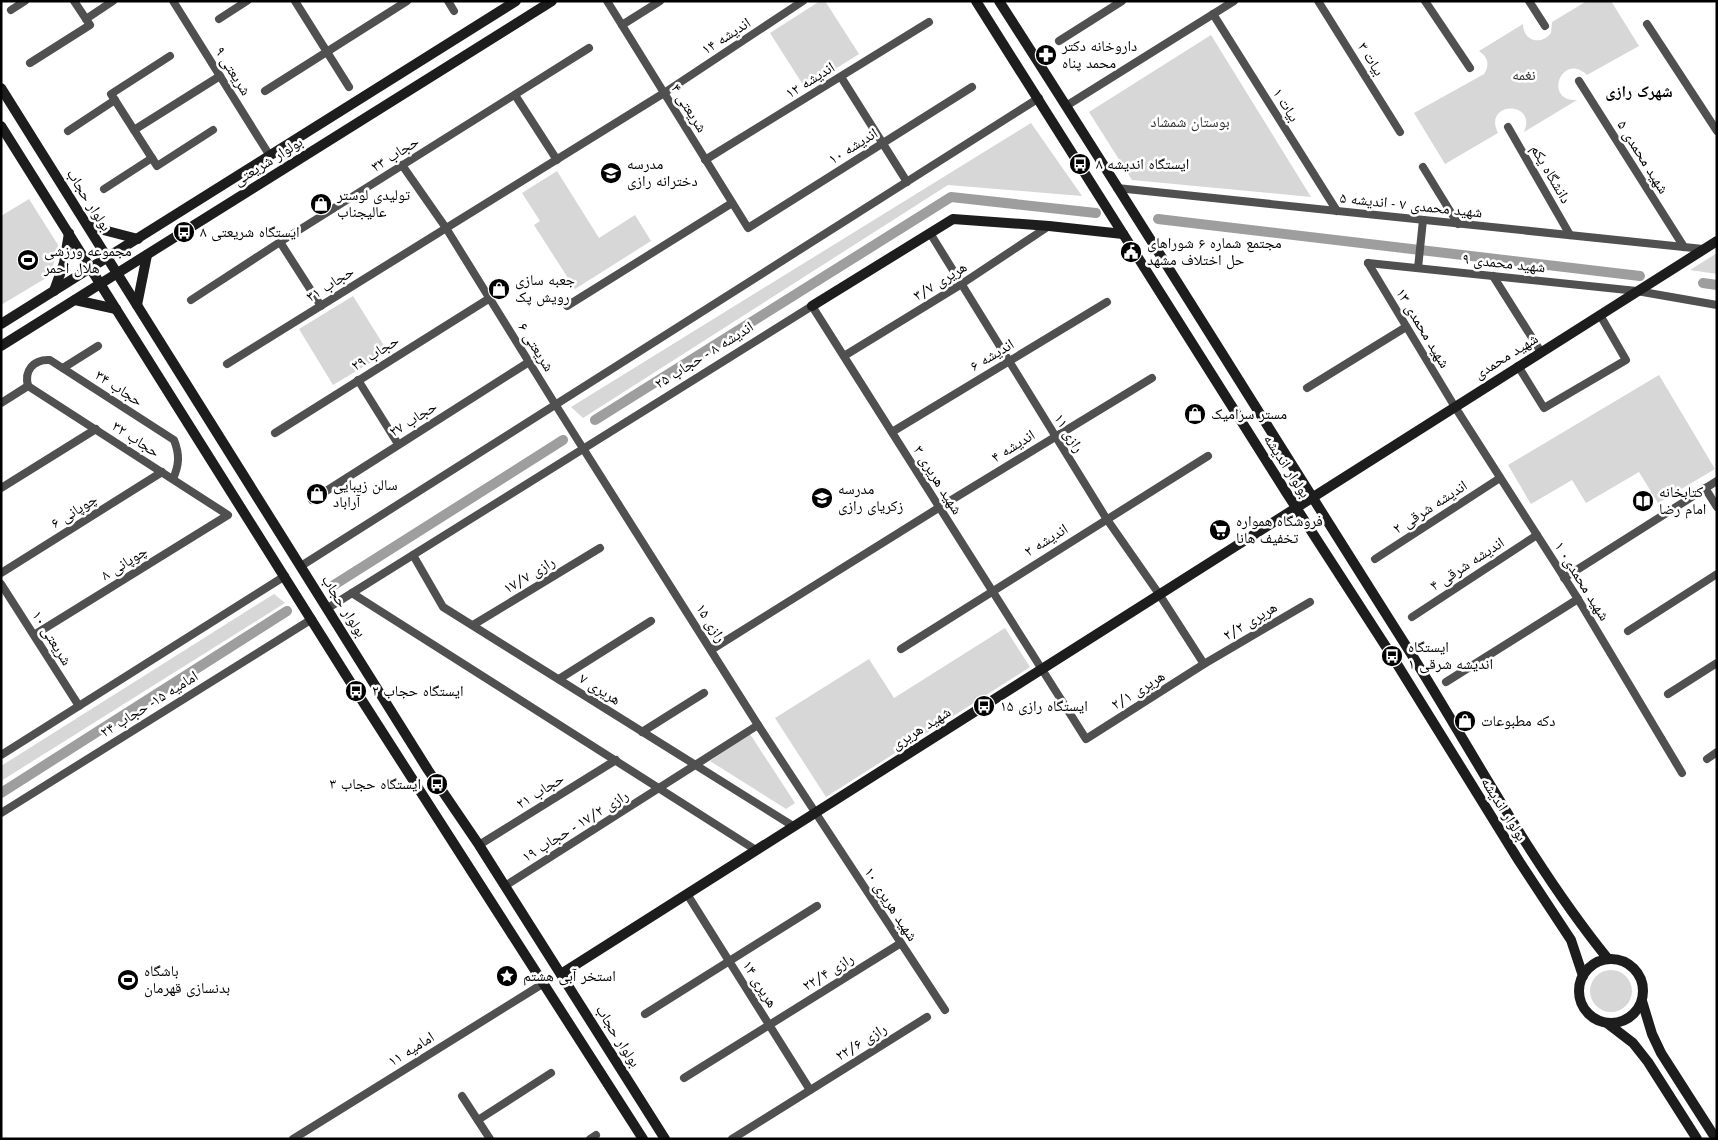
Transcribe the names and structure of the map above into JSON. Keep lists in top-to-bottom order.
{
  "streets": {
    "main road": [
      "بولوار شریعتی",
      "بولوار حجاب",
      "اندیشه ۸ - حجاب ۲۵",
      "شهید محمدی",
      "بولوار اندیشه",
      "شهید هریری"
    ],
    "street": [
      "اندیشه ۱۴",
      "بیات ۳",
      "شریعتی ۹",
      "اندیشه ۱۲",
      "بیات ۱",
      "شریعتی ۴",
      "اندیشه ۱۰",
      "حجاب ۳۳",
      "شهید محمدی ۵",
      "دانشگاه یکم",
      "شهید محمدی ۷ - اندیشه ۵",
      "شهید محمدی ۹",
      "هریری ۳/۷",
      "حجاب ۳۱",
      "شهید محمدی ۱۳",
      "شریعتی ۶",
      "حجاب ۲۹",
      "اندیشه ۶",
      "حجاب ۳۴",
      "حجاب ۲۷",
      "رازی ۱۱",
      "حجاب ۳۲",
      "اندیشه ۴",
      "شهید هریری ۳",
      "اندیشه شرقی ۲",
      "چوپانی ۶",
      "اندیشه ۲",
      "چوپانی ۸",
      "اندیشه شرقی ۴",
      "رازی ۱۷/۷",
      "شهید محمدی۰ ۱",
      "هریری ۲/۲",
      "رازی ۱۵",
      "شریعتی ۱۰",
      "هریری ۷",
      "هریری ۲/۱",
      "امامیه ۱۵- حجاب ۲۴",
      "حجاب ۲۱",
      "رازی ۱۷/۲ - حجاب ۱۹",
      "شهید هریری ۱۰",
      "رازی ۲۲/۴",
      "هریری ۱۴",
      "رازی ۲۲/۶",
      "امامیه ۱۱"
    ]
  },
  "crossings": [
    ["اندیشه ۱۴", "شریعتی ۴"],
    ["اندیشه ۱۴", "حجاب ۳۱"],
    ["شریعتی ۹", "بولوار شریعتی"],
    ["اندیشه ۱۲", "شریعتی ۴"],
    ["بیات ۱", "شهید محمدی ۷ - اندیشه ۵"],
    ["شریعتی ۴", "اندیشه ۱۰"],
    ["حجاب ۳۳", "شریعتی ۶"],
    ["شهید محمدی ۵", "شهید محمدی ۷ - اندیشه ۵"],
    ["بولوار شریعتی", "بولوار حجاب"],
    ["دانشگاه یکم", "شهید محمدی ۷ - اندیشه ۵"],
    ["بولوار حجاب", "اندیشه ۸ - حجاب ۲۵"],
    ["بولوار حجاب", "شهید هریری"],
    ["بولوار حجاب", "حجاب ۲۱"],
    ["بولوار حجاب", "رازی ۱۷/۲ - حجاب ۱۹"],
    ["شهید محمدی ۷ - اندیشه ۵", "شهید محمدی"],
    ["شهید محمدی ۷ - اندیشه ۵", "بولوار اندیشه"],
    ["شهید محمدی ۹", "شهید محمدی ۱۳"],
    ["شهید محمدی ۹", "شهید محمدی"],
    ["هریری ۳/۷", "اندیشه ۸ - حجاب ۲۵"],
    ["هریری ۳/۷", "رازی ۱۱"],
    ["هریری ۳/۷", "شهید هریری ۳"],
    ["حجاب ۳۱", "شریعتی ۶"],
    ["شهید محمدی ۱۳", "شهید محمدی"],
    ["شهید محمدی ۱۳", "شهید محمدی۰ ۱"],
    ["شریعتی ۶", "حجاب ۲۹"],
    ["شریعتی ۶", "اندیشه ۸ - حجاب ۲۵"],
    ["شریعتی ۶", "حجاب ۲۷"],
    ["شریعتی ۶", "رازی ۱۵"],
    ["اندیشه ۸ - حجاب ۲۵", "رازی ۱۱"],
    ["اندیشه ۸ - حجاب ۲۵", "بولوار اندیشه"],
    ["اندیشه ۸ - حجاب ۲۵", "شهید هریری ۳"],
    ["اندیشه ۸ - حجاب ۲۵", "رازی ۱۵"],
    ["اندیشه ۸ - حجاب ۲۵", "هریری ۷"],
    ["اندیشه ۶", "رازی ۱۱"],
    ["اندیشه ۶", "شهید هریری ۳"],
    ["شهید محمدی", "بولوار اندیشه"],
    ["شهید محمدی", "شهید محمدی۰ ۱"],
    ["شهید محمدی", "شهید هریری"],
    ["حجاب ۳۴", "حجاب ۳۲"],
    ["رازی ۱۱", "اندیشه ۴"],
    ["رازی ۱۱", "اندیشه ۲"],
    ["رازی ۱۱", "هریری ۲/۲"],
    ["رازی ۱۱", "هریری ۲/۱"],
    ["رازی ۱۱", "شهید هریری"],
    ["حجاب ۳۲", "چوپانی ۶"],
    ["حجاب ۳۲", "چوپانی ۸"],
    ["اندیشه ۴", "شهید هریری ۳"],
    ["اندیشه ۴", "رازی ۱۵"],
    ["بولوار اندیشه", "شهید هریری"],
    ["شهید هریری ۳", "اندیشه ۲"],
    ["شهید هریری ۳", "هریری ۲/۱"],
    ["شهید هریری ۳", "شهید هریری"],
    ["اندیشه شرقی ۲", "شهید محمدی۰ ۱"],
    ["چوپانی ۸", "شریعتی ۱۰"],
    ["اندیشه شرقی ۴", "شهید محمدی۰ ۱"],
    ["رازی ۱۷/۷", "هریری ۷"],
    ["هریری ۲/۲", "هریری ۲/۱"],
    ["رازی ۱۵", "شهید هریری"],
    ["رازی ۱۵", "رازی ۱۷/۲ - حجاب ۱۹"],
    ["رازی ۱۵", "شهید هریری ۱۰"],
    ["هریری ۷", "شهید هریری"],
    ["هریری ۷", "رازی ۱۷/۲ - حجاب ۱۹"],
    ["شهید هریری", "شهید هریری ۱۰"],
    ["شهید هریری", "هریری ۱۴"],
    ["شهید هریری ۱۰", "رازی ۲۲/۴"],
    ["رازی ۲۲/۴", "هریری ۱۴"],
    ["هریری ۱۴", "رازی ۲۲/۶"]
  ],
  "districts": ["شهرک رازی"],
  "parks": ["نغمه", "بوستان شمشاد"],
  "places": {
    "pharmacy": ["داروخانه دکتر محمد پناه"],
    "bus stop": [
      "ایستگاه اندیشه ۸",
      "ایستگاه شریعتی ۸",
      "ایستگاه اندیشه شرقی ۱",
      "ایستگاه حجاب ۲",
      "ایستگاه رازی ۱۵",
      "ایستگاه حجاب ۳"
    ],
    "school or university": ["مدرسه دخترانه رازی", "مدرسه زکریای رازی"],
    "shop": [
      "تولیدی لوستر عالیجناب",
      "جعبه سازی رویش پک",
      "مستر سرامیک",
      "سالن زیبایی آراباد",
      "دکه مطبوعات"
    ],
    "public building": ["مجتمع شماره ۶ شوراهای حل اختلاف مشهد"],
    "sports": ["مجموعه ورزشی هلال احمر", "باشگاه بدنسازی قهرمان"],
    "library": ["کتابخانه امام رضا"],
    "supermarket": ["فروشگاه همواره تخفیف هانا"],
    "place": ["استخر آبی هشتم"]
  }
}
